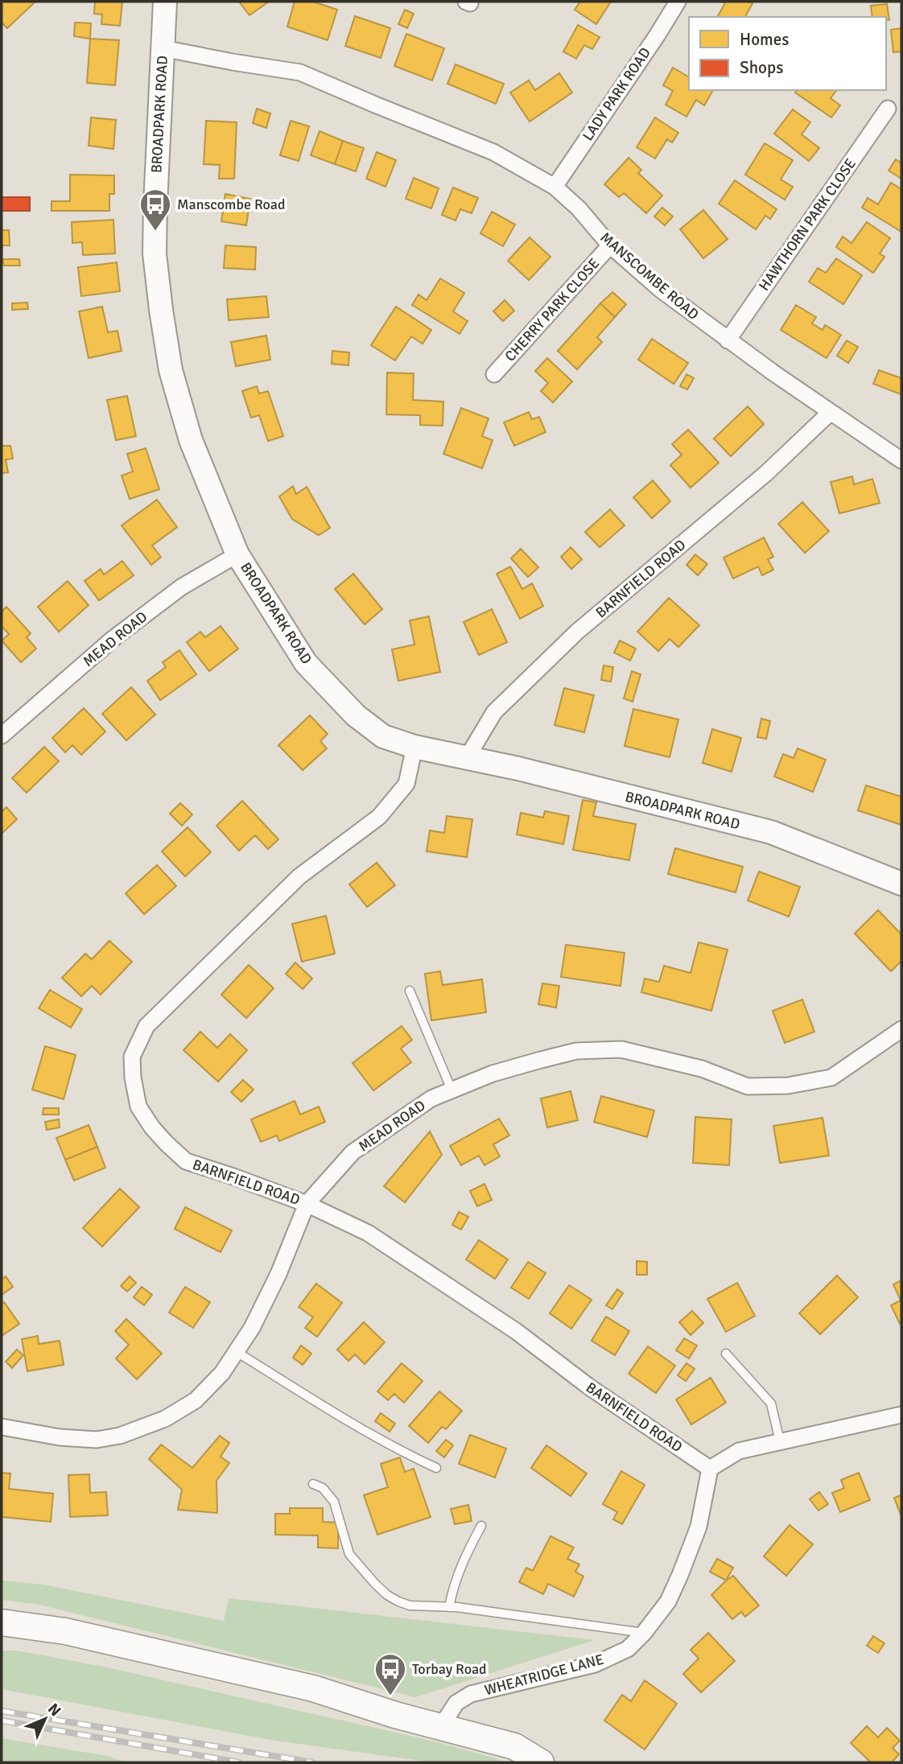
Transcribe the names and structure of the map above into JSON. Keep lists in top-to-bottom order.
{
  "streets": {
    "street": [
      "LADY PARK ROAD",
      "BROADPARK ROAD",
      "HAWTHORN PARK CLOSE",
      "MANSCOMBE ROAD",
      "CHERRY PARK CLOSE",
      "BARNFIELD ROAD",
      "MEAD ROAD",
      "WHEATRIDGE LANE"
    ]
  },
  "crossings": [
    ["LADY PARK ROAD", "MANSCOMBE ROAD"],
    ["BROADPARK ROAD", "MANSCOMBE ROAD"],
    ["BROADPARK ROAD", "BARNFIELD ROAD"],
    ["BROADPARK ROAD", "MEAD ROAD"],
    ["HAWTHORN PARK CLOSE", "MANSCOMBE ROAD"],
    ["MANSCOMBE ROAD", "CHERRY PARK CLOSE"],
    ["MANSCOMBE ROAD", "BARNFIELD ROAD"],
    ["BARNFIELD ROAD", "MEAD ROAD"],
    ["BARNFIELD ROAD", "WHEATRIDGE LANE"]
  ],
  "places": {
    "bus stop": ["Manscombe Road", "Torbay Road"]
  },
  "legend": ["Homes", "Shops"],
  "north": "top right"
}
